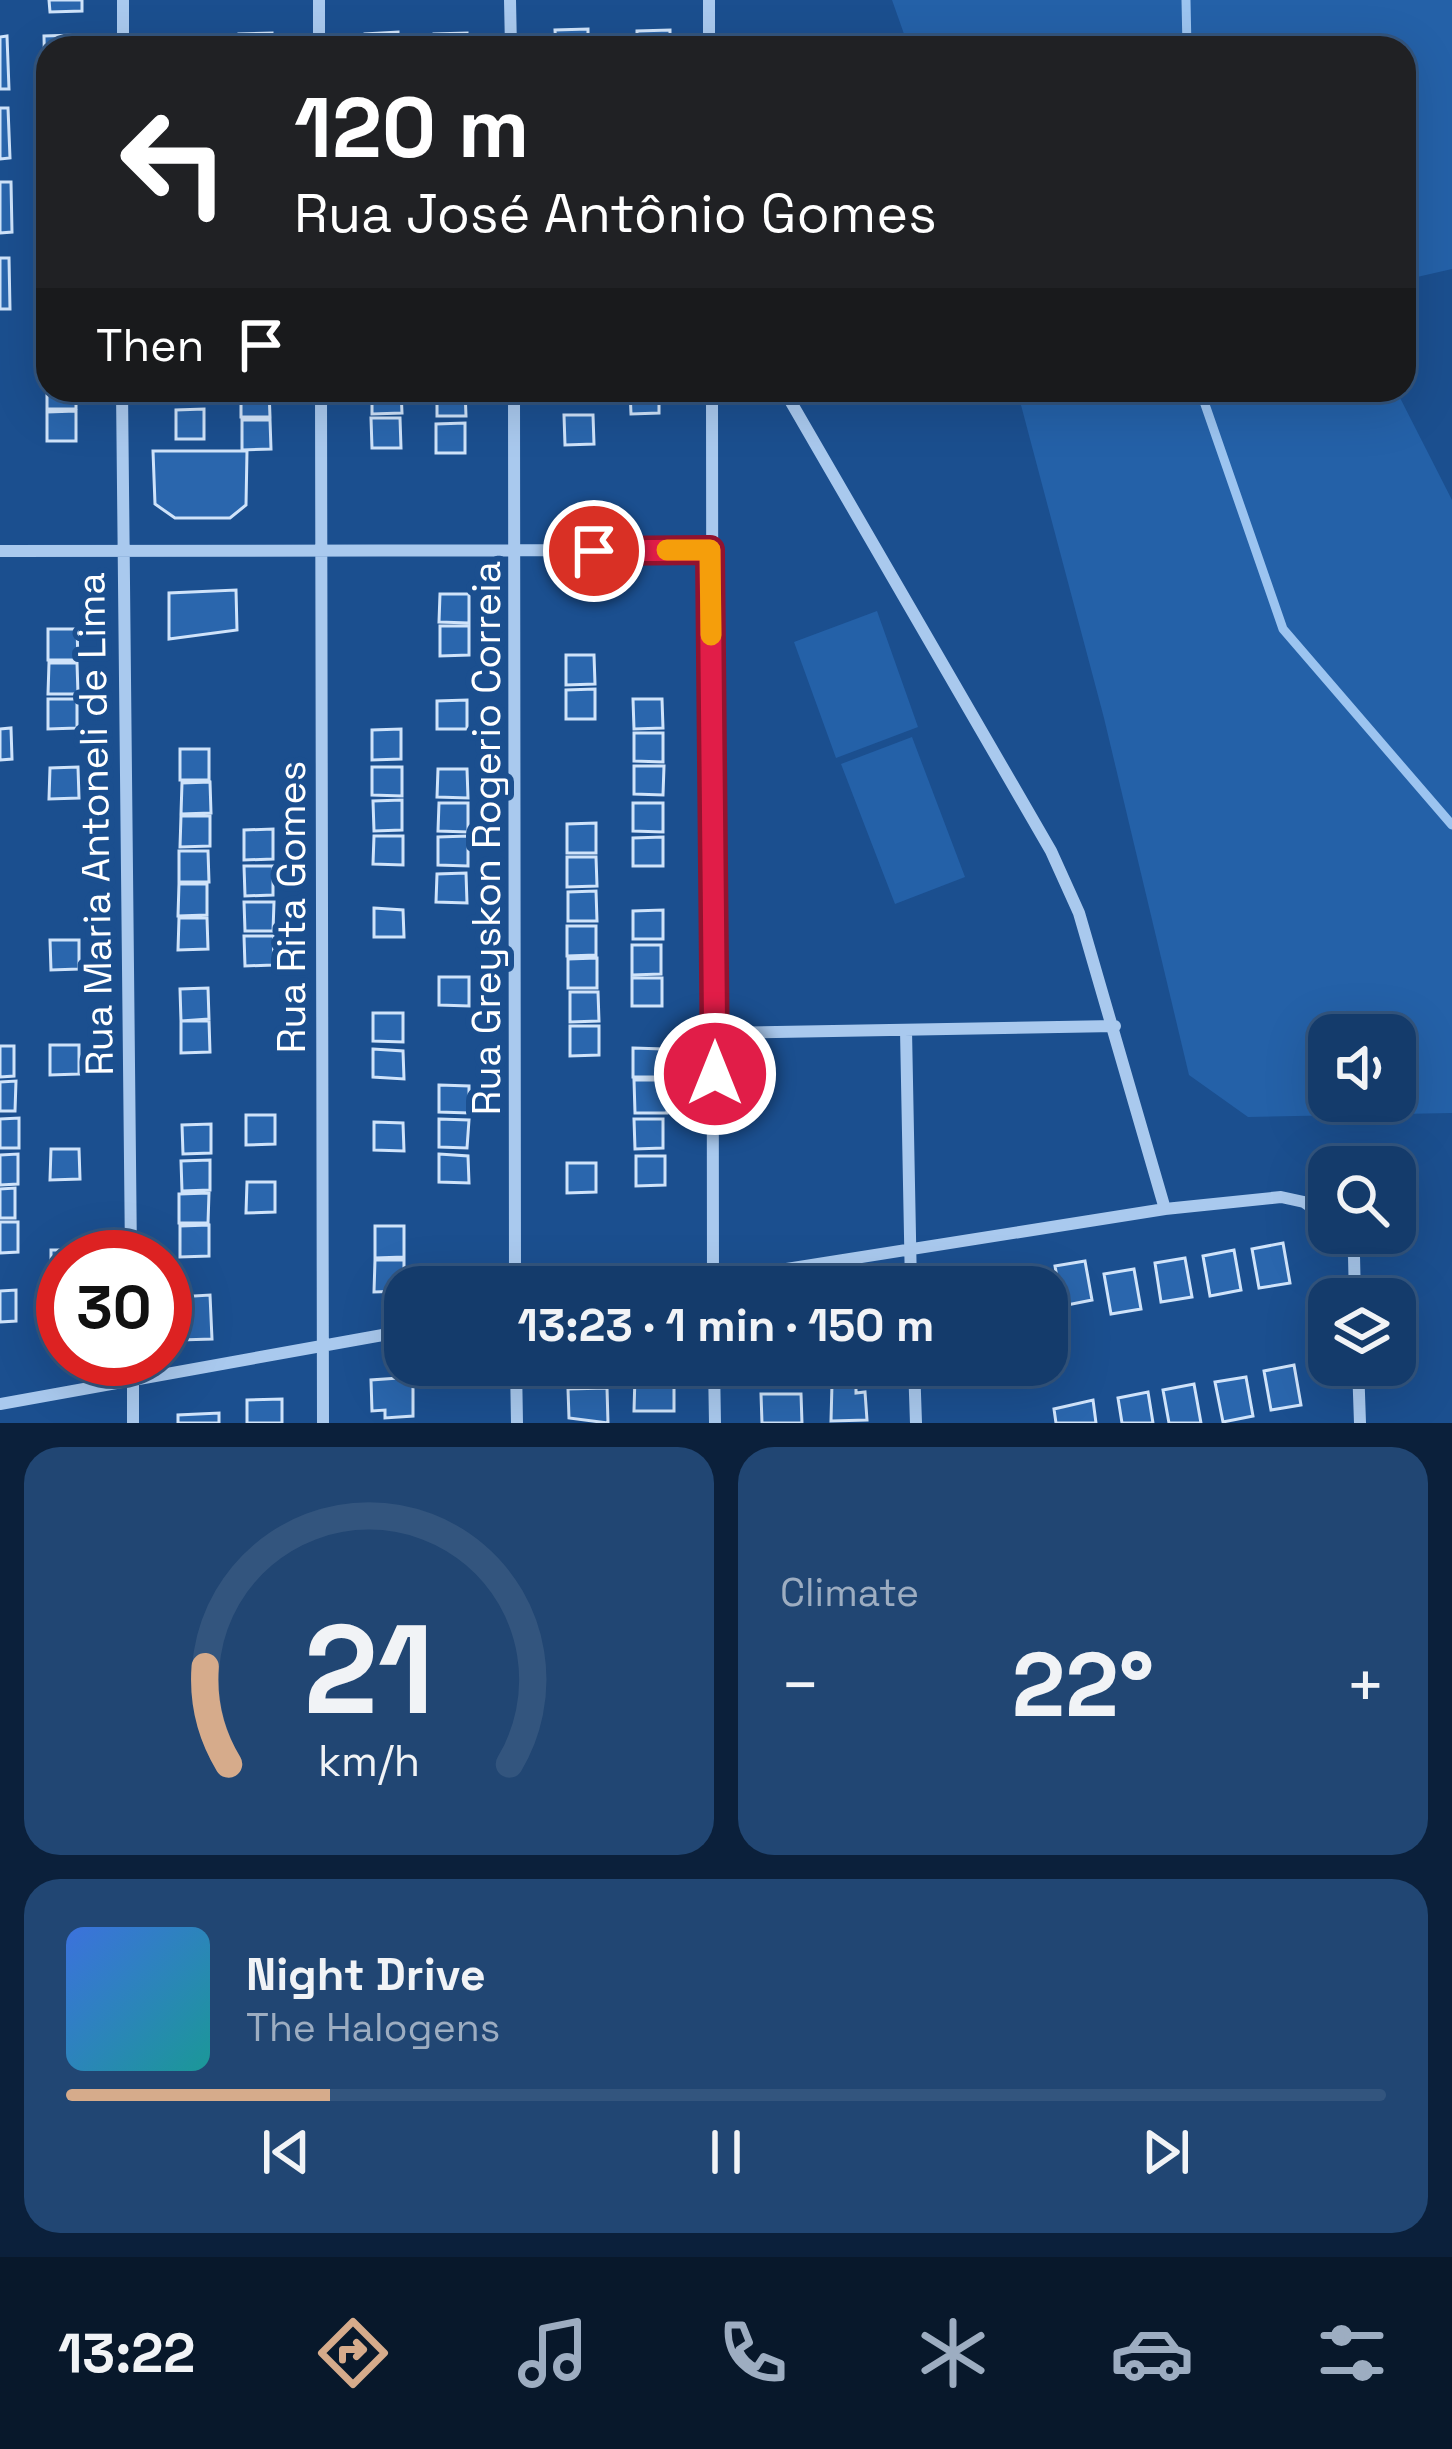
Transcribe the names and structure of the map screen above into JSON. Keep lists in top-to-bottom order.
{
  "streets": {
    "street": ["Rua Maria Antoneli de Lima", "Rua Greyskon Rogerio Correia", "Rua Rita Gomes"]
  },
  "page": {
    "turn": ["120 m", "Rua José Antônio Gomes"],
    "then": "Then",
    "limit": "30",
    "trip": "13:23 · 1 min · 150 m",
    "tile": "Climate",
    "heat": ["−", "22°", "+"],
    "song": ["Night Drive", "The Halogens"],
    "tabs": "13:22",
    "gauge": ["21", "km/h"]
  }
}
